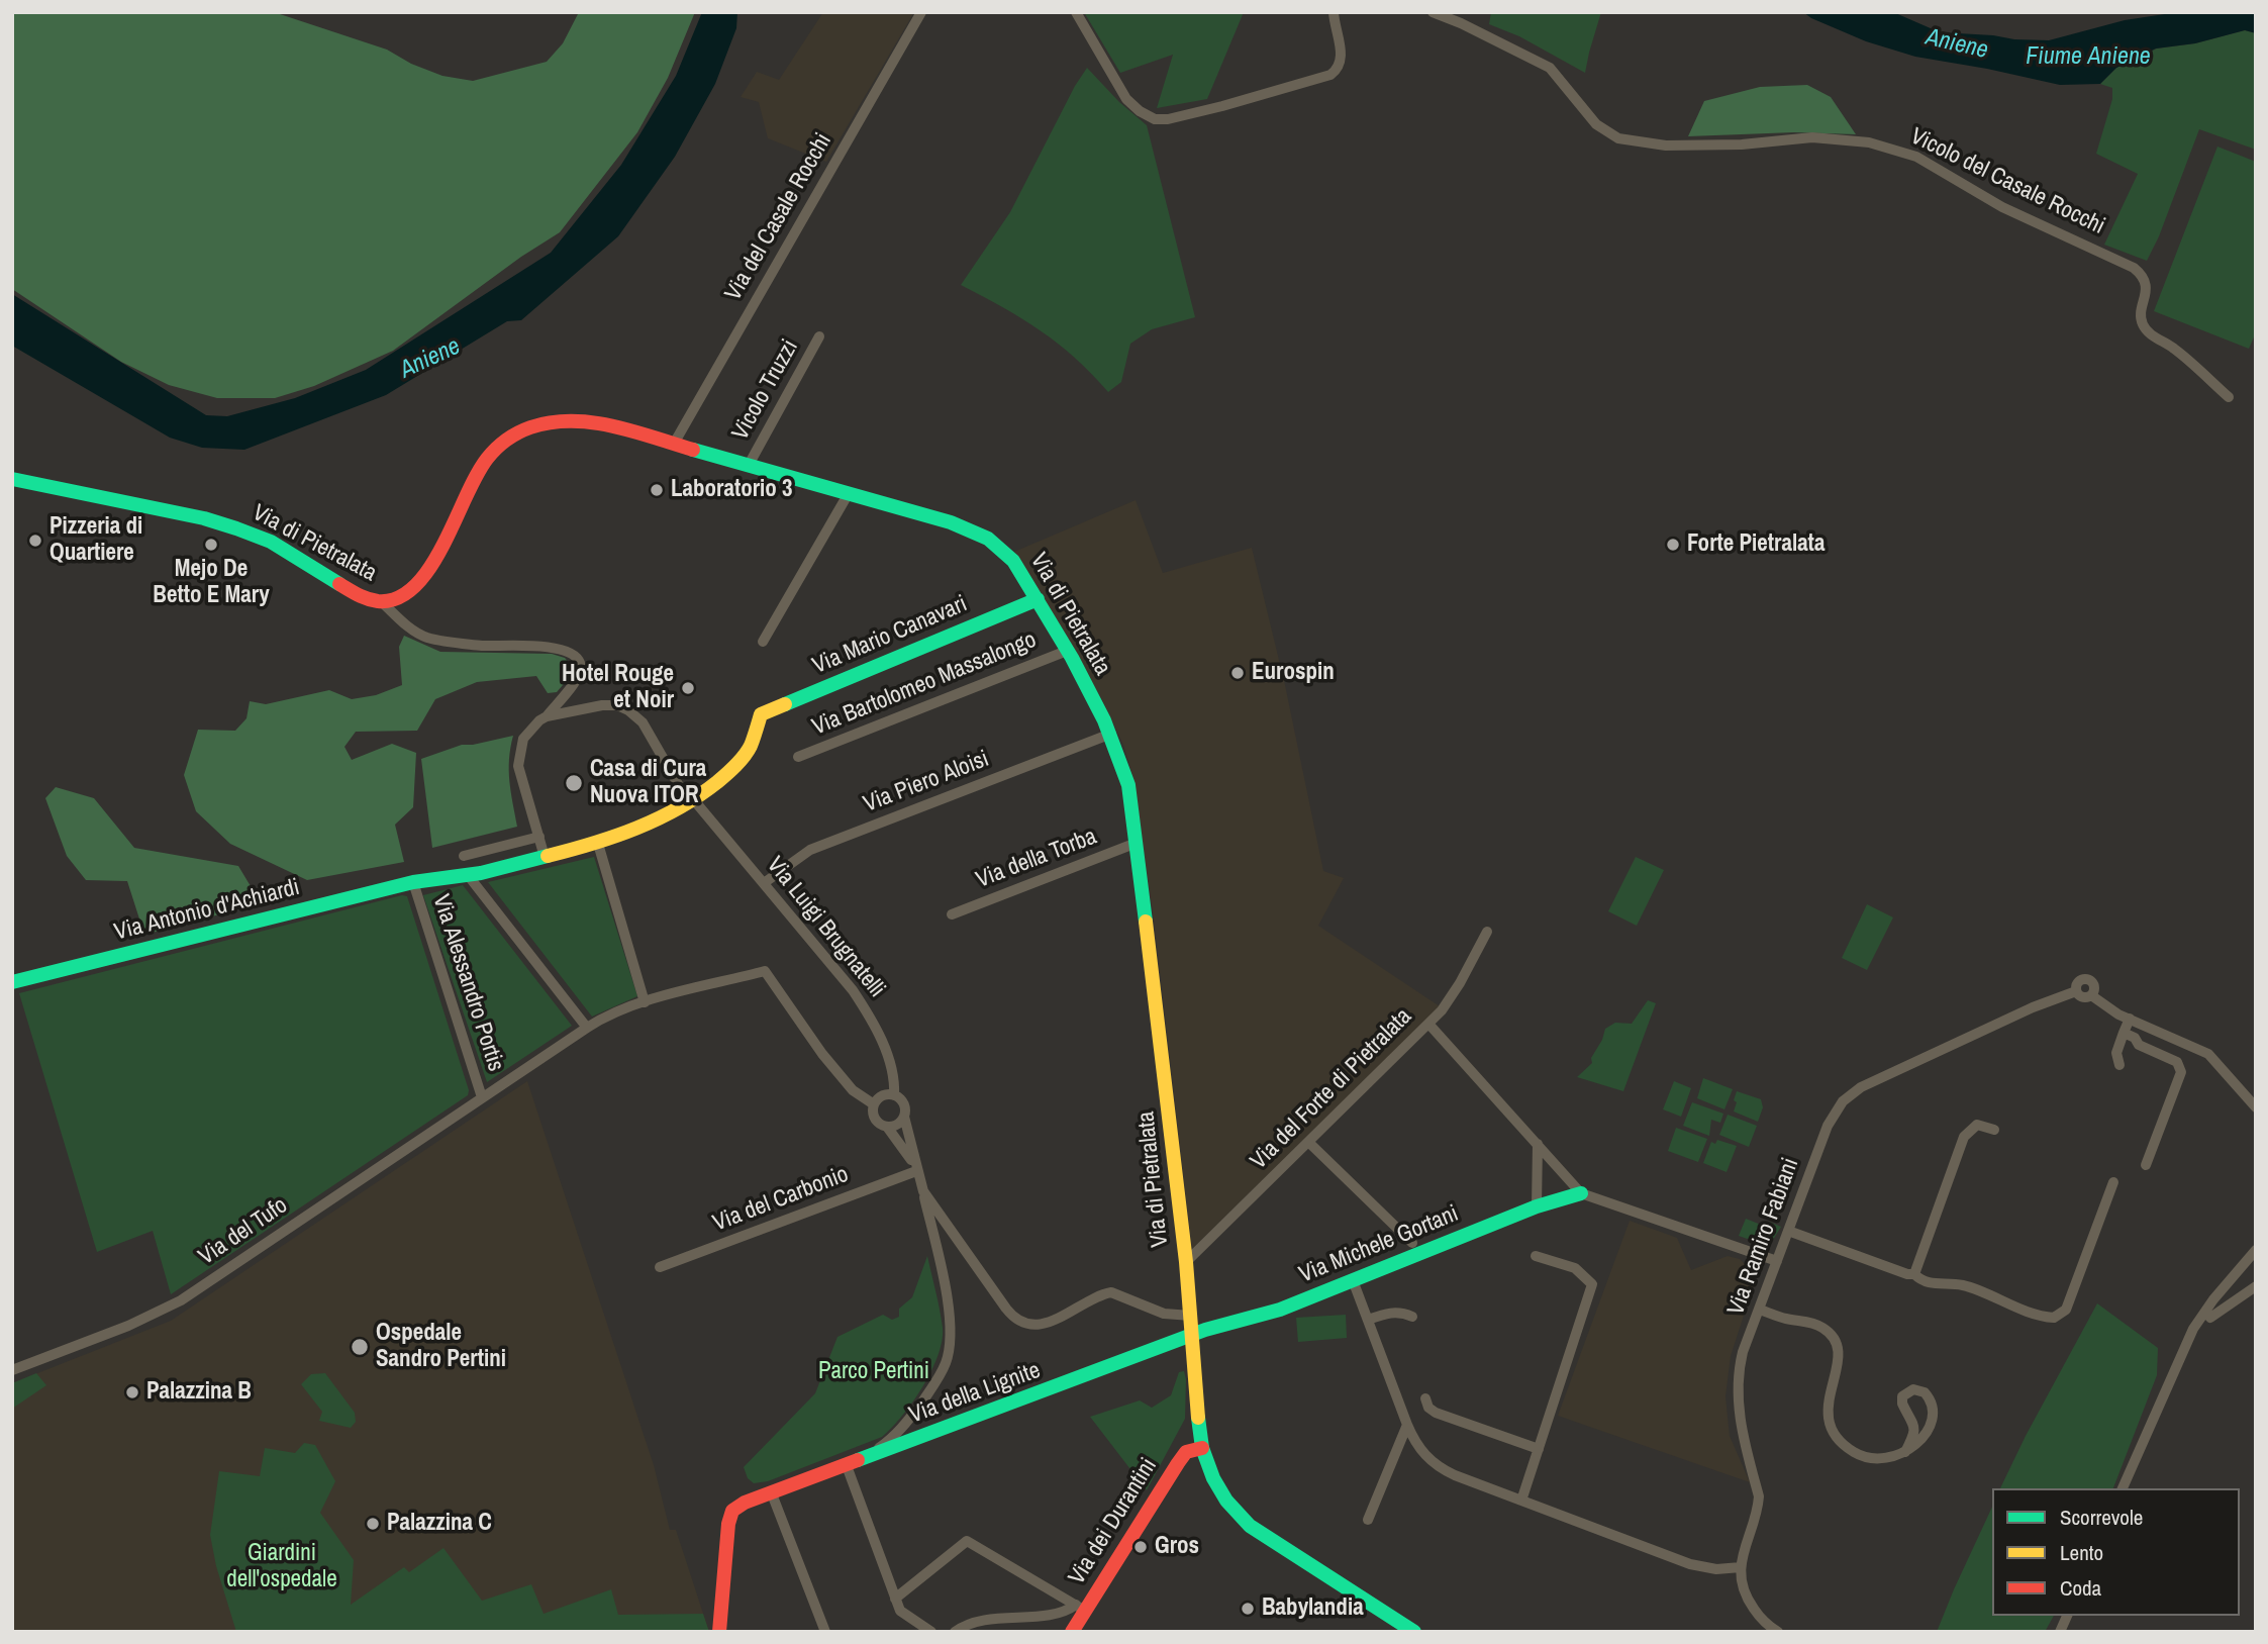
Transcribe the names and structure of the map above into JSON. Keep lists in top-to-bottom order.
{
  "streets": {
    "street": [
      "Vicolo del Casale Rocchi",
      "Via del Casale Rocchi",
      "Vicolo Truzzi",
      "Via di Pietralata",
      "Via Mario Canavari",
      "Via Bartolomeo Massalongo",
      "Via Piero Aloisi",
      "Via della Torba",
      "Via Antonio d'Achiardi",
      "Via Luigi Brugnatelli",
      "Via Alessandro Portis",
      "Via del Forte di Pietralata",
      "Via del Carbonio",
      "Via del Tufo",
      "Via Ramiro Fabiani",
      "Via Michele Gortani",
      "Via della Lignite",
      "Via dei Durantini"
    ]
  },
  "crossings": [
    ["Via del Casale Rocchi", "Via di Pietralata"],
    ["Vicolo Truzzi", "Via di Pietralata"],
    ["Via di Pietralata", "Via Mario Canavari"],
    ["Via di Pietralata", "Via Bartolomeo Massalongo"],
    ["Via di Pietralata", "Via Piero Aloisi"],
    ["Via di Pietralata", "Via della Torba"],
    ["Via di Pietralata", "Via del Forte di Pietralata"],
    ["Via di Pietralata", "Via Michele Gortani"],
    ["Via di Pietralata", "Via della Lignite"],
    ["Via di Pietralata", "Via dei Durantini"],
    ["Via Mario Canavari", "Via Antonio d'Achiardi"],
    ["Via Piero Aloisi", "Via Luigi Brugnatelli"],
    ["Via Antonio d'Achiardi", "Via Luigi Brugnatelli"],
    ["Via Antonio d'Achiardi", "Via Alessandro Portis"],
    ["Via Luigi Brugnatelli", "Via del Tufo"],
    ["Via Alessandro Portis", "Via del Tufo"],
    ["Via Michele Gortani", "Via della Lignite"]
  ],
  "water": ["Aniene", "Fiume Aniene"],
  "parks": ["Parco Pertini", "Giardini dell'ospedale"],
  "places": [
    "Laboratorio 3",
    "Pizzeria di Quartiere",
    "Mejo De Betto E Mary",
    "Forte Pietralata",
    "Eurospin",
    "Hotel Rouge et Noir",
    "Casa di Cura Nuova ITOR",
    "Ospedale Sandro Pertini",
    "Palazzina B",
    "Palazzina C",
    "Gros",
    "Babylandia"
  ],
  "legend": ["Scorrevole", "Lento", "Coda"]
}
